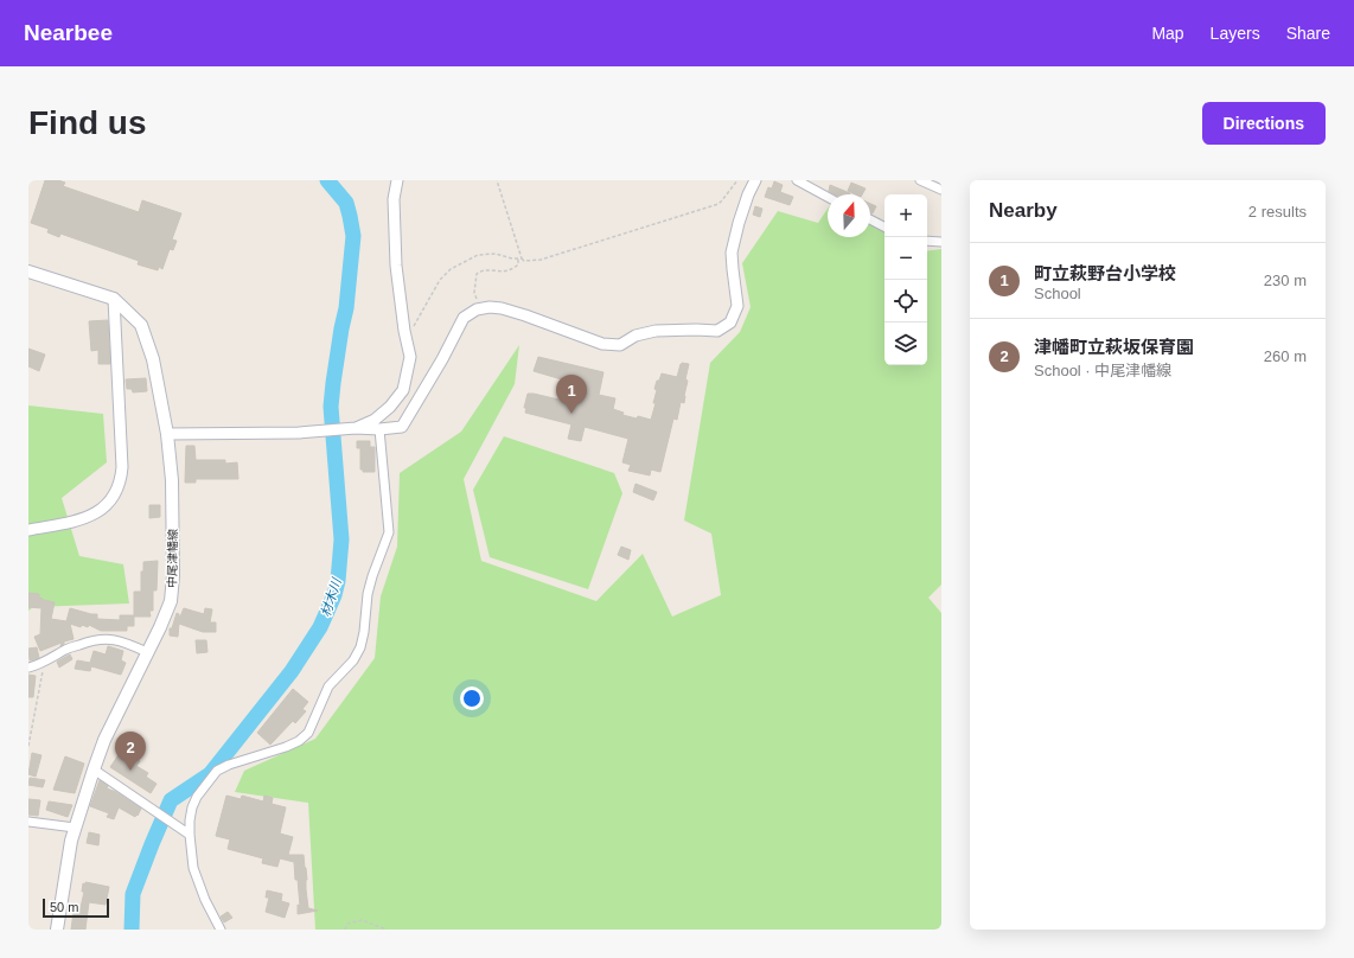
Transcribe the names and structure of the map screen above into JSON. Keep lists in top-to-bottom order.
{
  "streets": {
    "main road": ["中尾津幡線"]
  },
  "water": ["材木川"],
  "scale_bar": "50 m",
  "north": "top",
  "page": {
    "header": "Nearbee",
    "nav": ["Map", "Layers", "Share"],
    "buttons": "Directions",
    "title": "Find us",
    "heading": ["Nearby", "2 results"],
    "map_buttons": ["+", "−"],
    "list": [
      {
        "mark": "1",
        "name": "町立萩野台小学校",
        "note": "School",
        "value": "230 m"
      },
      {
        "mark": "2",
        "name": "津幡町立萩坂保育園",
        "note": "School · 中尾津幡線",
        "value": "260 m"
      }
    ],
    "pins": ["1", "2"],
    "scale": "50 m"
  }
}
